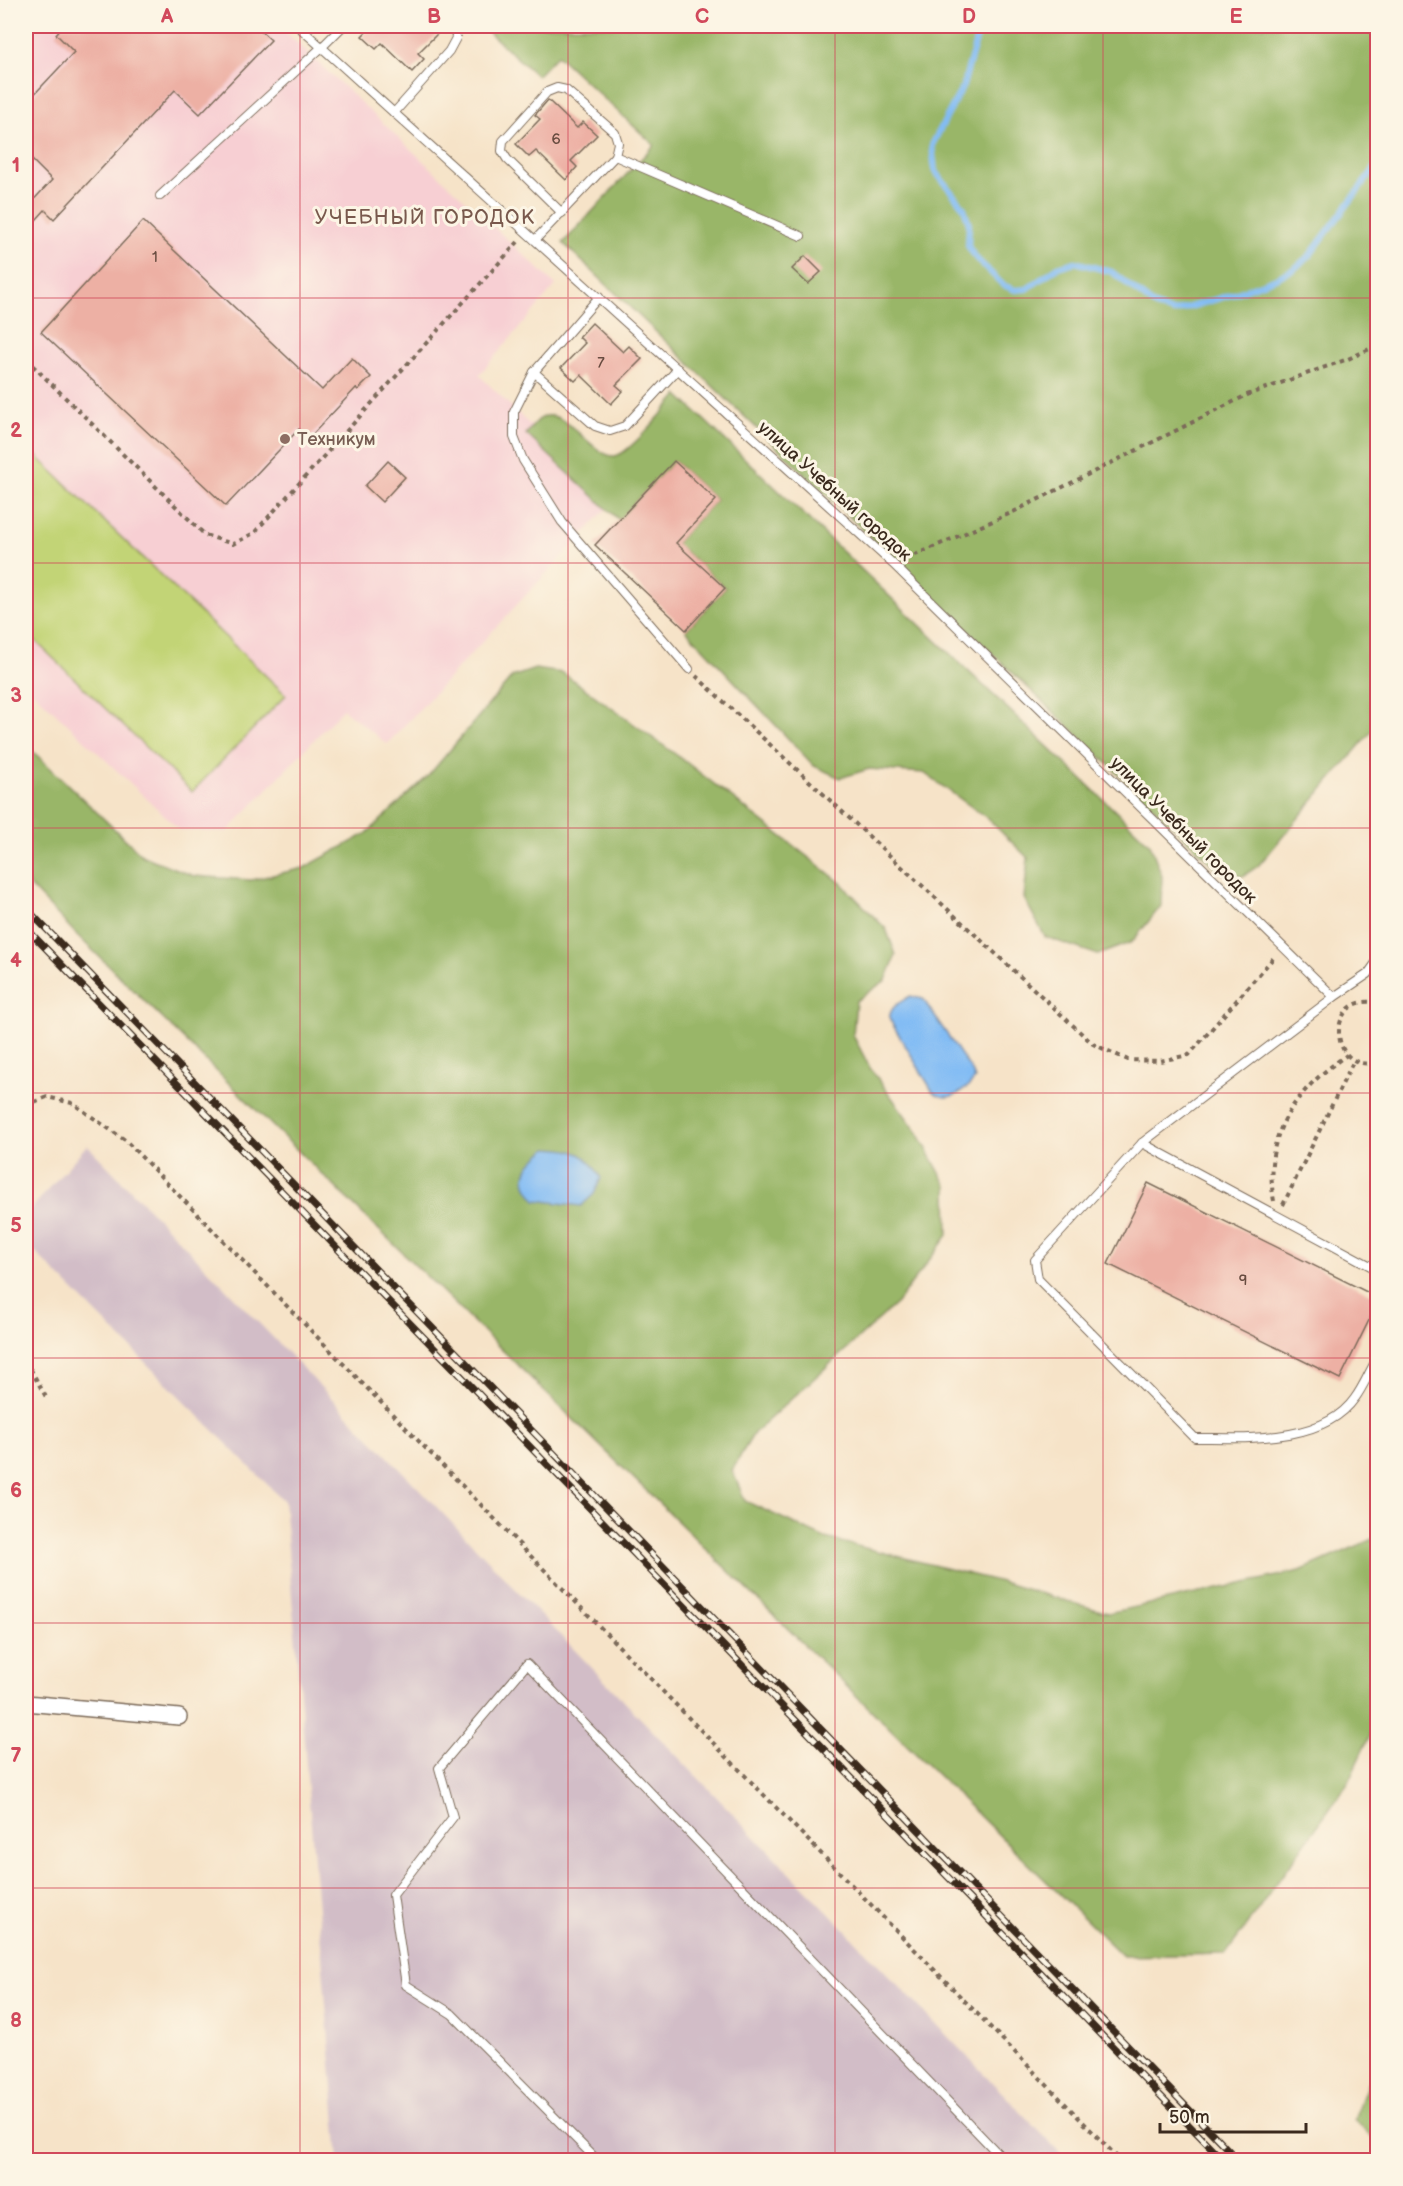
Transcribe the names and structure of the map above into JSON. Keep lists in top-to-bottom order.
{
  "streets": {
    "lane": ["улица Учебный городок"]
  },
  "districts": ["УЧЕБНЫЙ ГОРОДОК"],
  "places": ["Техникум"],
  "house_numbers": [
    "6",
    "1",
    "7",
    "9"
  ],
  "scale_bar": "50 m",
  "grid": {
    "columns": [
      "A",
      "B",
      "C",
      "D",
      "E"
    ],
    "rows": [
      "1",
      "2",
      "3",
      "4",
      "5",
      "6",
      "7",
      "8"
    ]
  }
}
